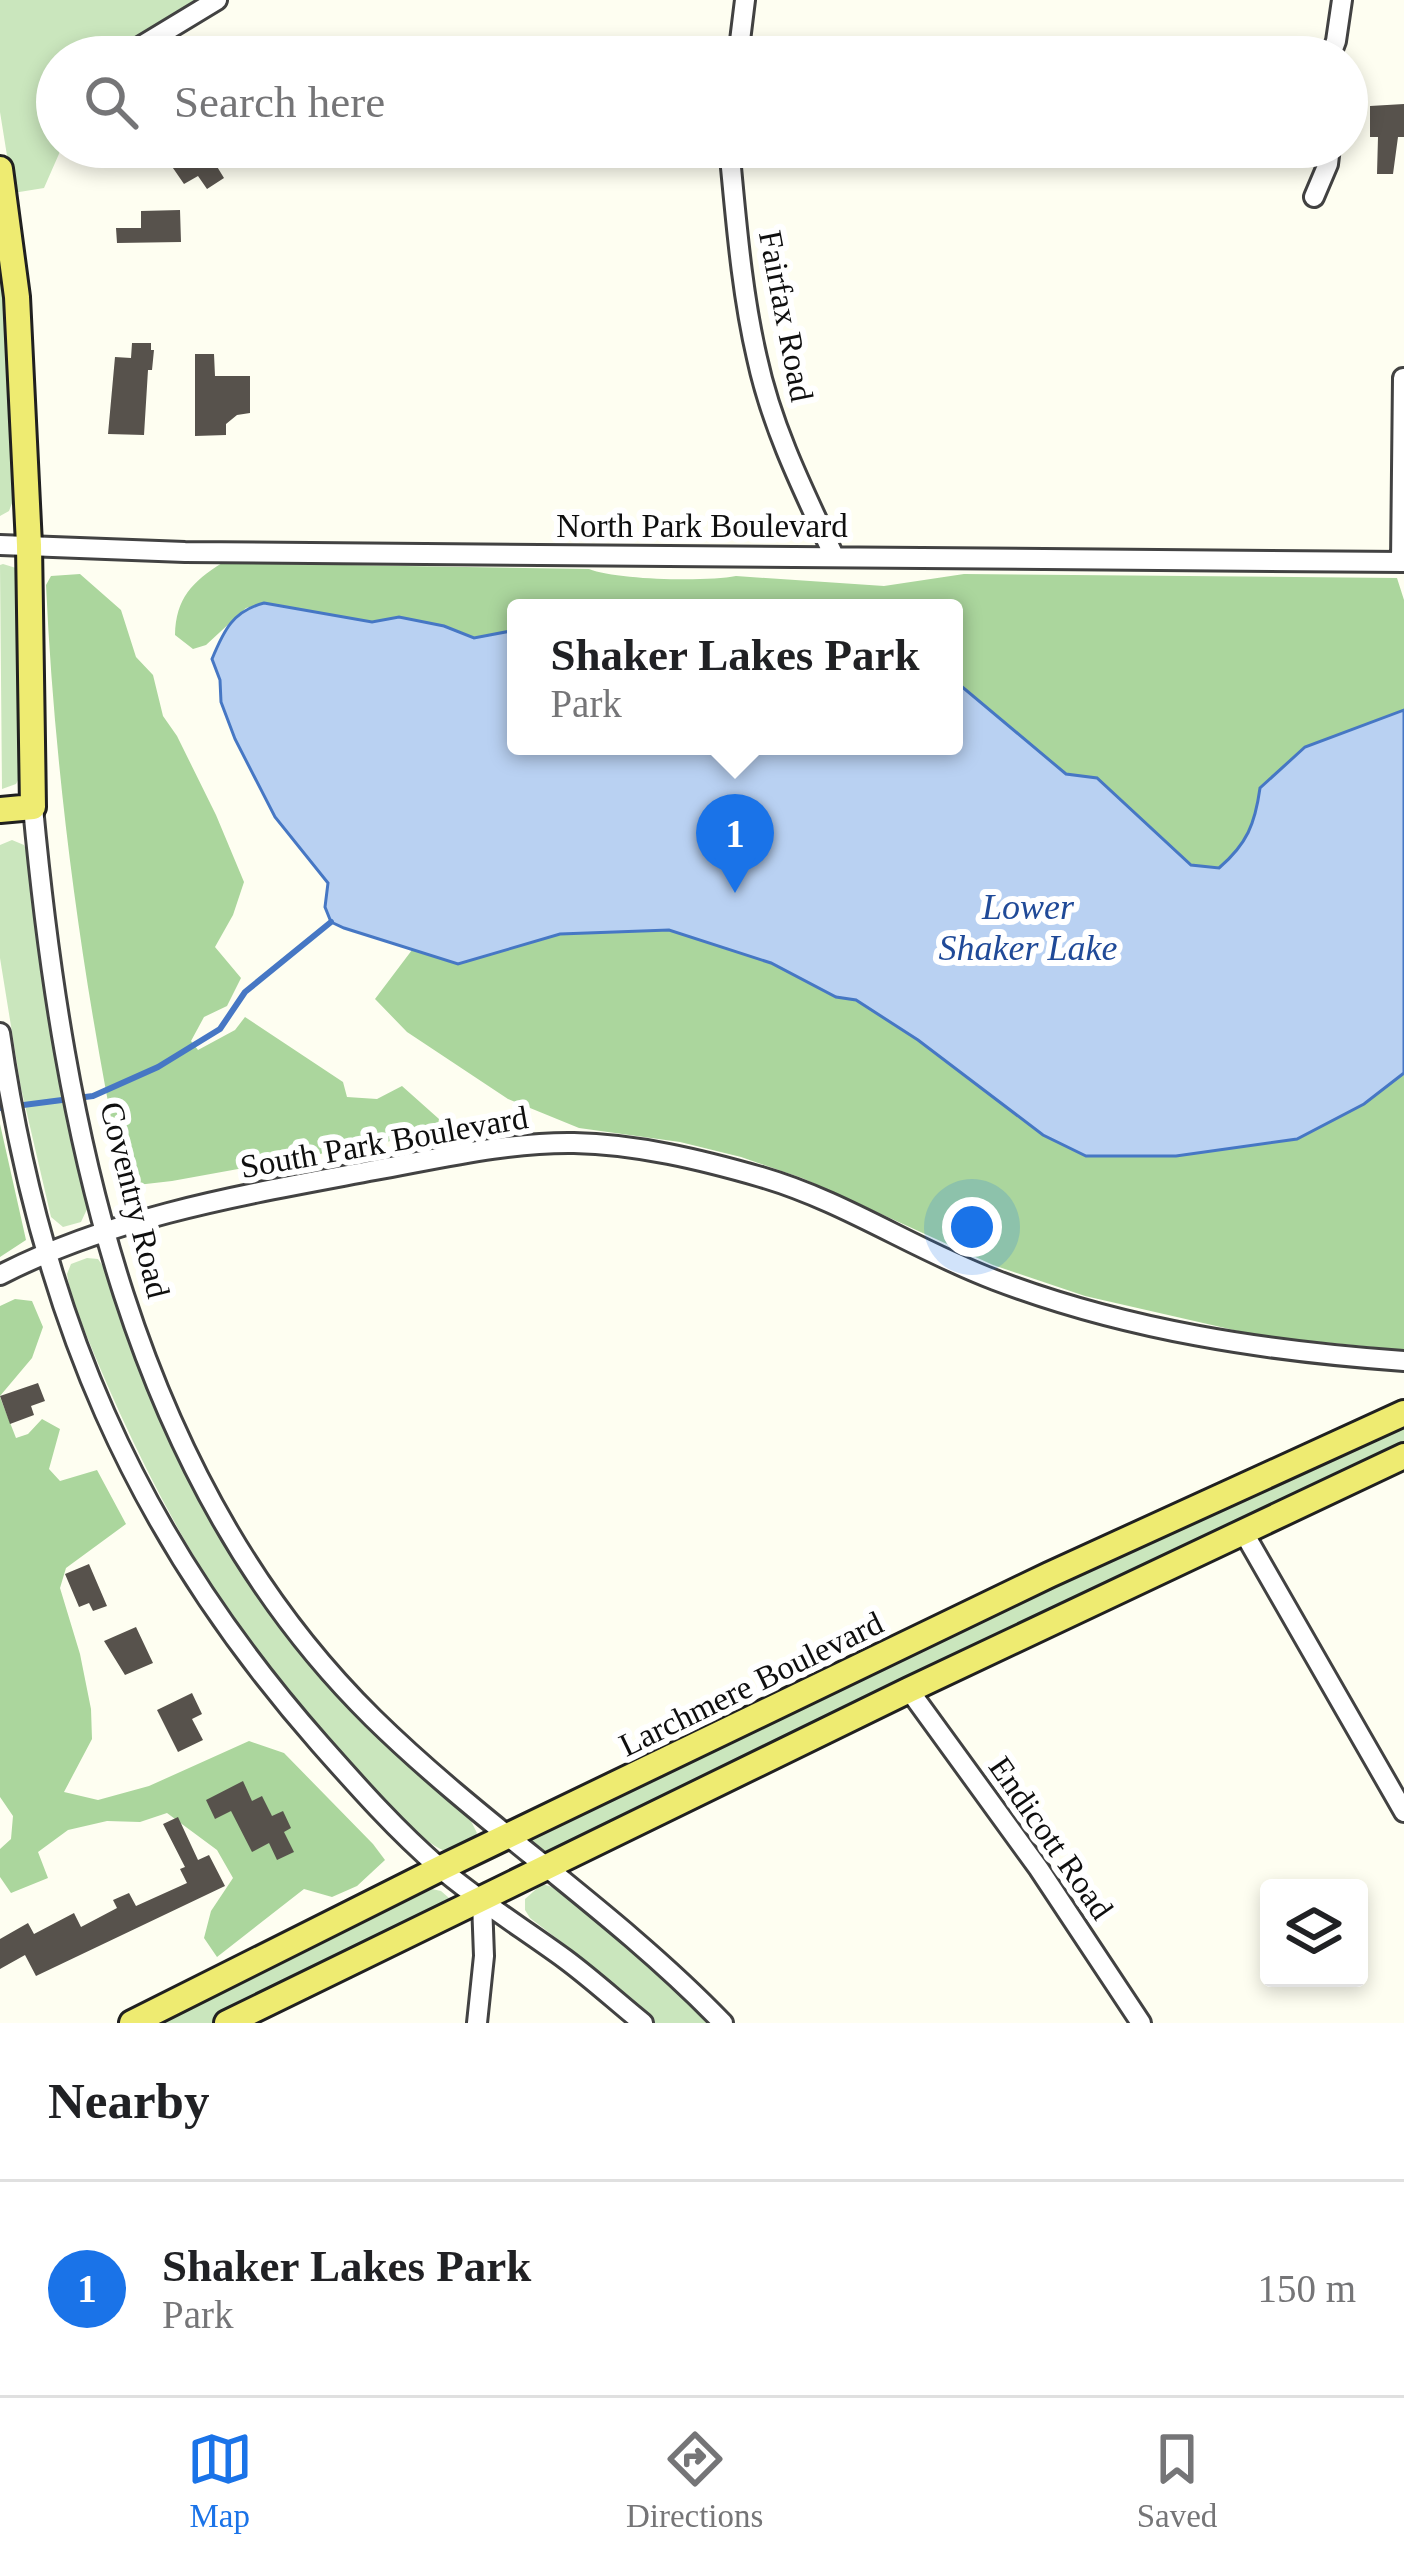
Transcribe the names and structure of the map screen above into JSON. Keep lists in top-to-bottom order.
{
  "streets": {
    "main road": ["Coventry Road", "Larchmere Boulevard"],
    "street": [
      "Fairfax Road",
      "North Park Boulevard",
      "South Park Boulevard",
      "Endicott Road"
    ]
  },
  "crossings": [
    ["Fairfax Road", "North Park Boulevard"],
    ["North Park Boulevard", "Coventry Road"],
    ["South Park Boulevard", "Coventry Road"],
    ["Coventry Road", "Larchmere Boulevard"]
  ],
  "water": ["Lower Shaker Lake"],
  "page": {
    "search": "Search here",
    "popup": ["Shaker Lakes Park", "Park"],
    "pins": "1",
    "heading": "Nearby",
    "list": [
      {
        "mark": "1",
        "name": "Shaker Lakes Park",
        "note": "Park",
        "value": "150 m"
      }
    ],
    "nav": ["Map", "Directions", "Saved"]
  }
}
